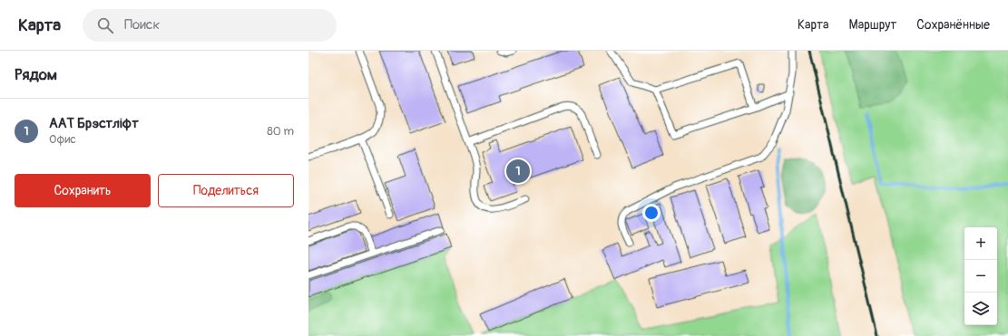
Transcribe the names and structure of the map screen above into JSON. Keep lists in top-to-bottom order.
{
  "page": {
    "header": "Карта",
    "search": "Поиск",
    "nav": ["Карта", "Маршрут", "Сохранённые"],
    "heading": "Рядом",
    "list": [
      {
        "mark": "1",
        "name": "ААТ Брэстліфт",
        "note": "Офис",
        "value": "80 m"
      }
    ],
    "pins": "1",
    "buttons": ["Сохранить", "Поделиться"],
    "map_buttons": ["+", "−"]
  }
}
